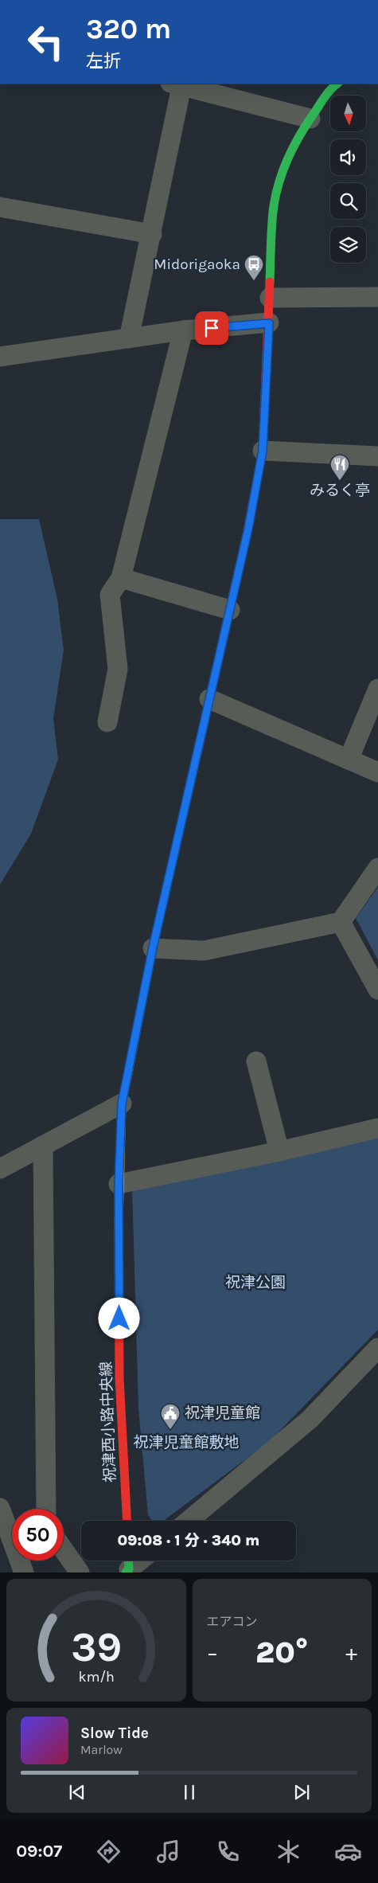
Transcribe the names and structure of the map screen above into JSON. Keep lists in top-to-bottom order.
{
  "streets": {
    "main road": ["祝津西小路中央線"]
  },
  "parks": ["祝津公園", "祝津児童館敷地"],
  "places": {
    "bus stop": ["Midorigaoka"],
    "restaurant": ["みるく亭"],
    "public building": ["祝津児童館"]
  },
  "north": "bottom",
  "page": {
    "turn": ["320 m", "左折"],
    "limit": "50",
    "trip": "09:08 · 1 分 · 340 m",
    "tile": "エアコン",
    "heat": ["−", "20°", "+"],
    "song": ["Slow Tide", "Marlow"],
    "tabs": "09:07",
    "gauge": ["39", "km/h"]
  }
}
